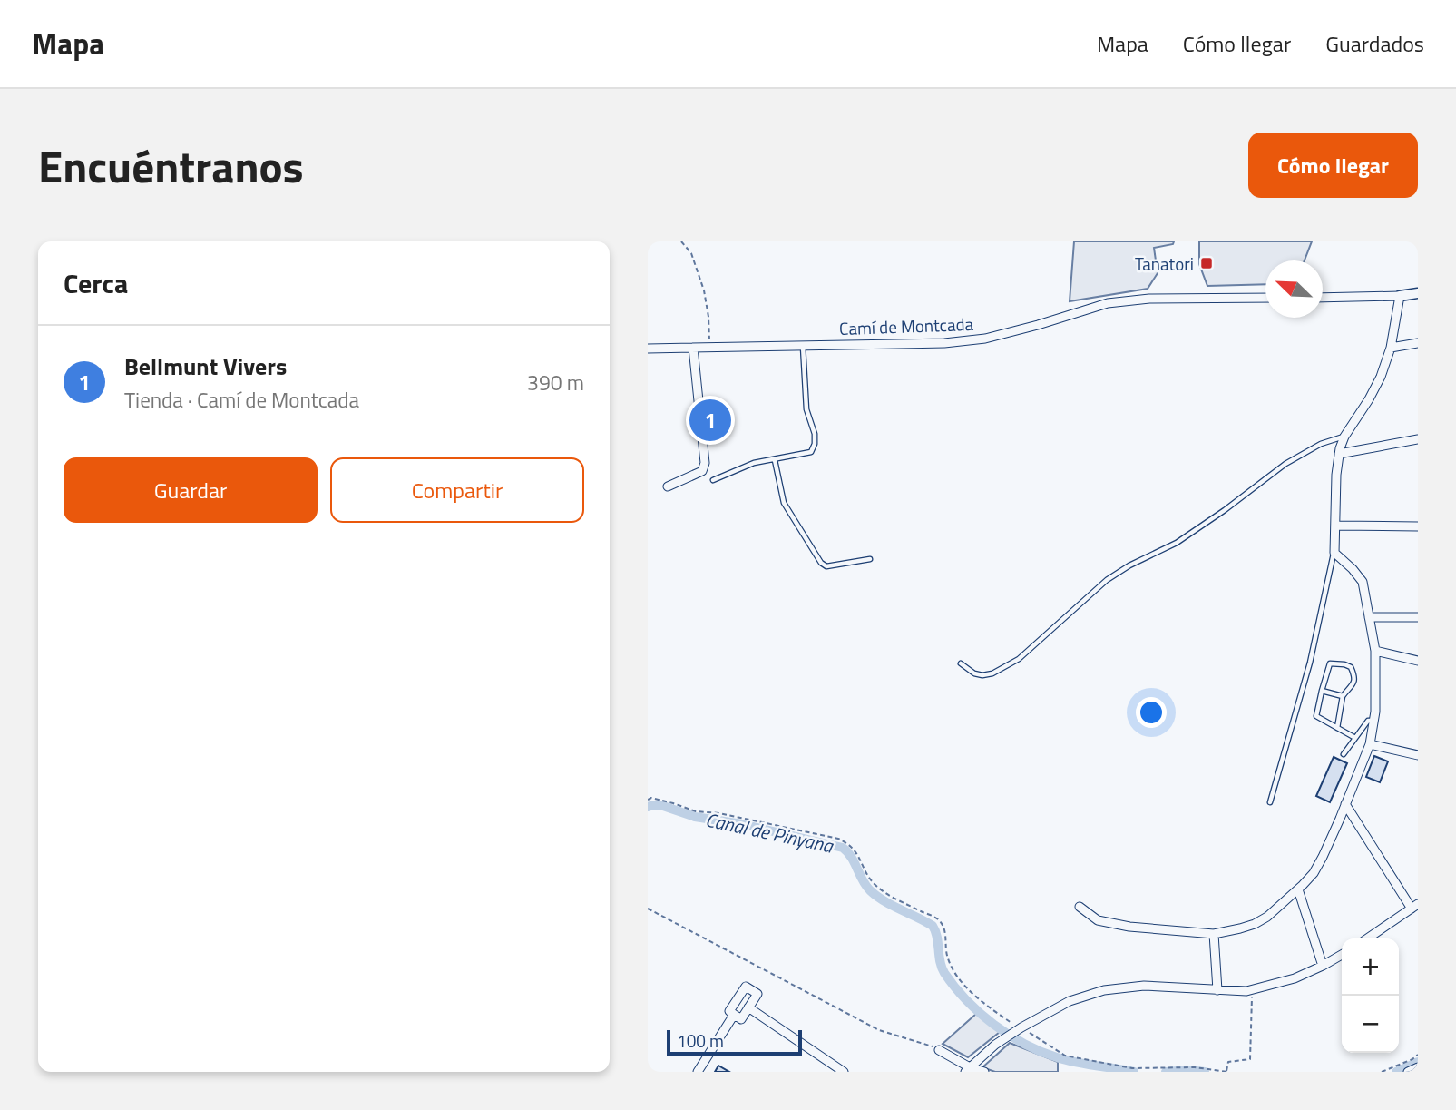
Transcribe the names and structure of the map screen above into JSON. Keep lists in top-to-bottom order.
{
  "streets": {
    "street": ["Camí de Montcada"]
  },
  "water": ["Canal de Pinyana"],
  "places": {
    "transit": ["Tanatori"]
  },
  "scale_bar": "100 m",
  "north": "top left",
  "page": {
    "header": "Mapa",
    "nav": ["Mapa", "Cómo llegar", "Guardados"],
    "title": "Encuéntranos",
    "buttons": [
      "Cómo llegar",
      ["Guardar", "Compartir"]
    ],
    "heading": "Cerca",
    "list": [
      {
        "mark": "1",
        "name": "Bellmunt Vivers",
        "note": "Tienda · Camí de Montcada",
        "value": "390 m"
      }
    ],
    "pins": "1",
    "map_buttons": ["+", "−"],
    "scale": "100 m"
  }
}
